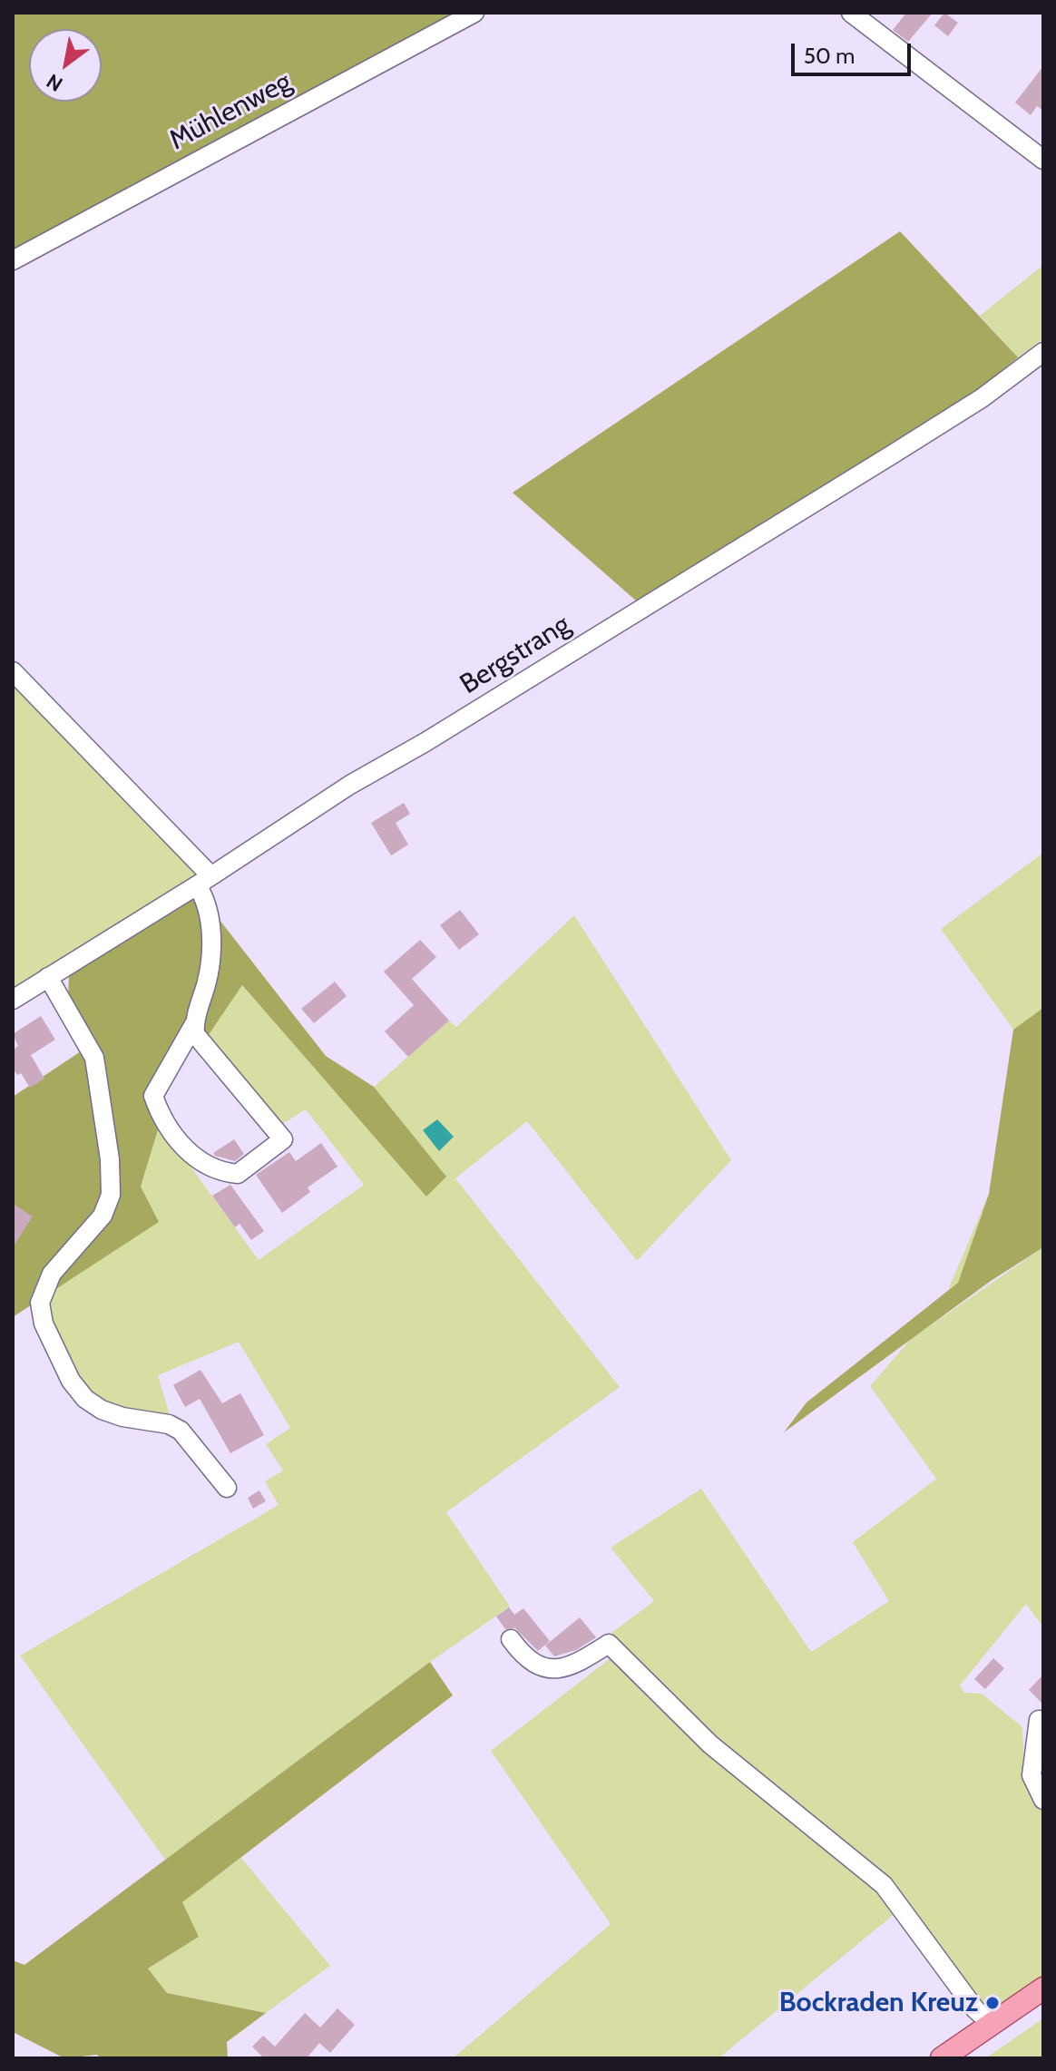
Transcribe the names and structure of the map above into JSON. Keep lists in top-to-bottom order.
{
  "streets": {
    "street": ["Mühlenweg", "Bergstrang"]
  },
  "places": ["Bockraden Kreuz"],
  "scale_bar": "50 m",
  "north": "bottom left"
}
